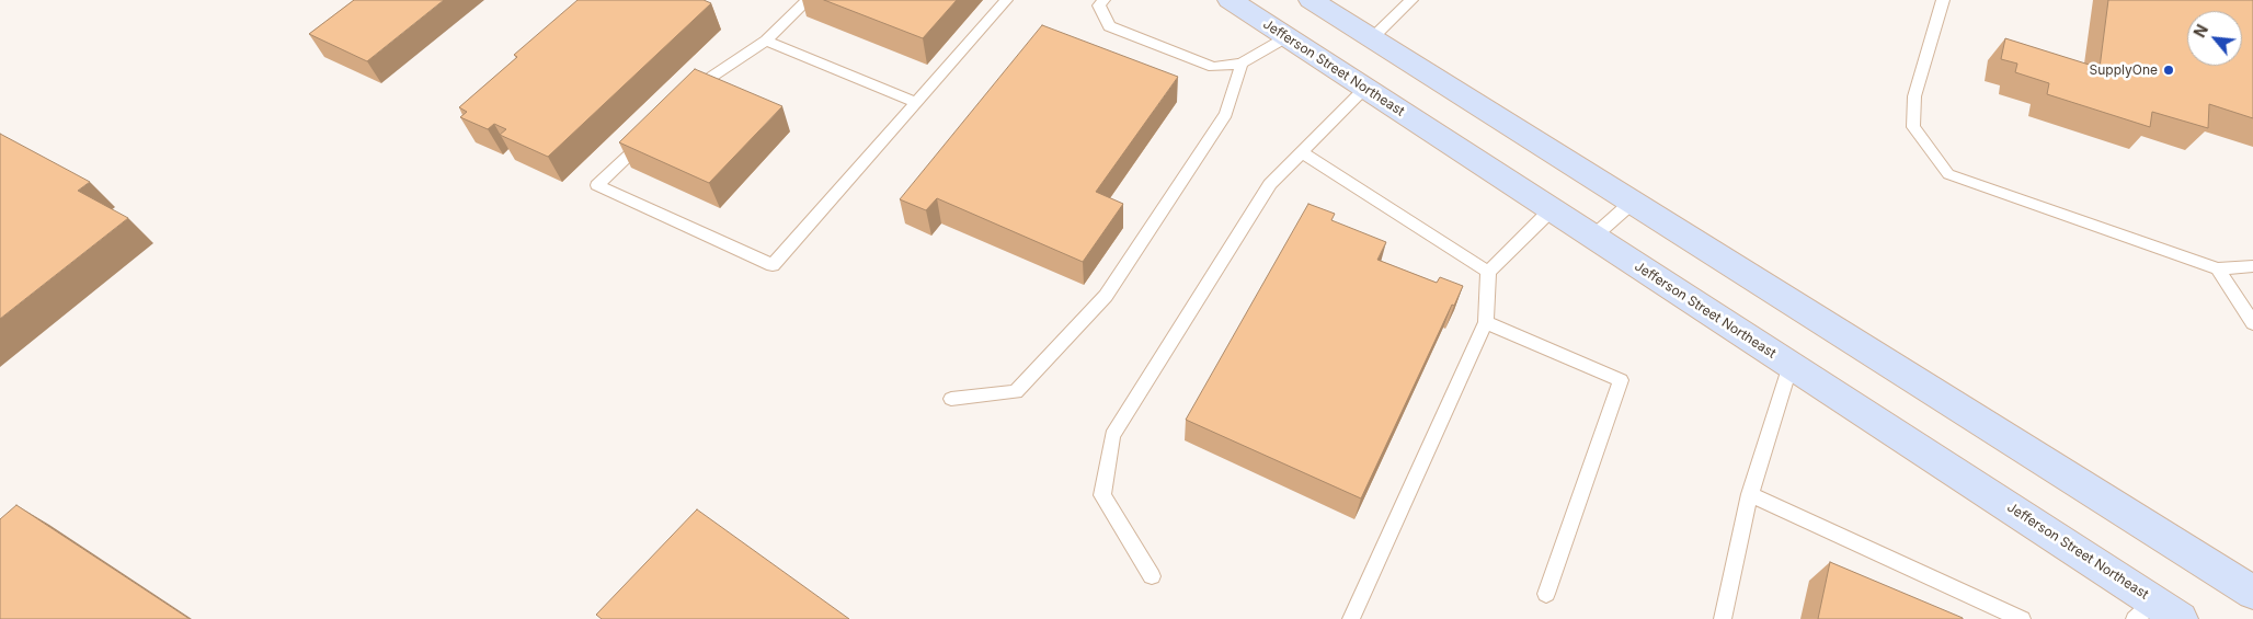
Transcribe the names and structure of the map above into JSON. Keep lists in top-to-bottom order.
{
  "streets": {
    "main road": ["Jefferson Street Northeast"]
  },
  "places": ["SupplyOne"],
  "north": "top left"
}
